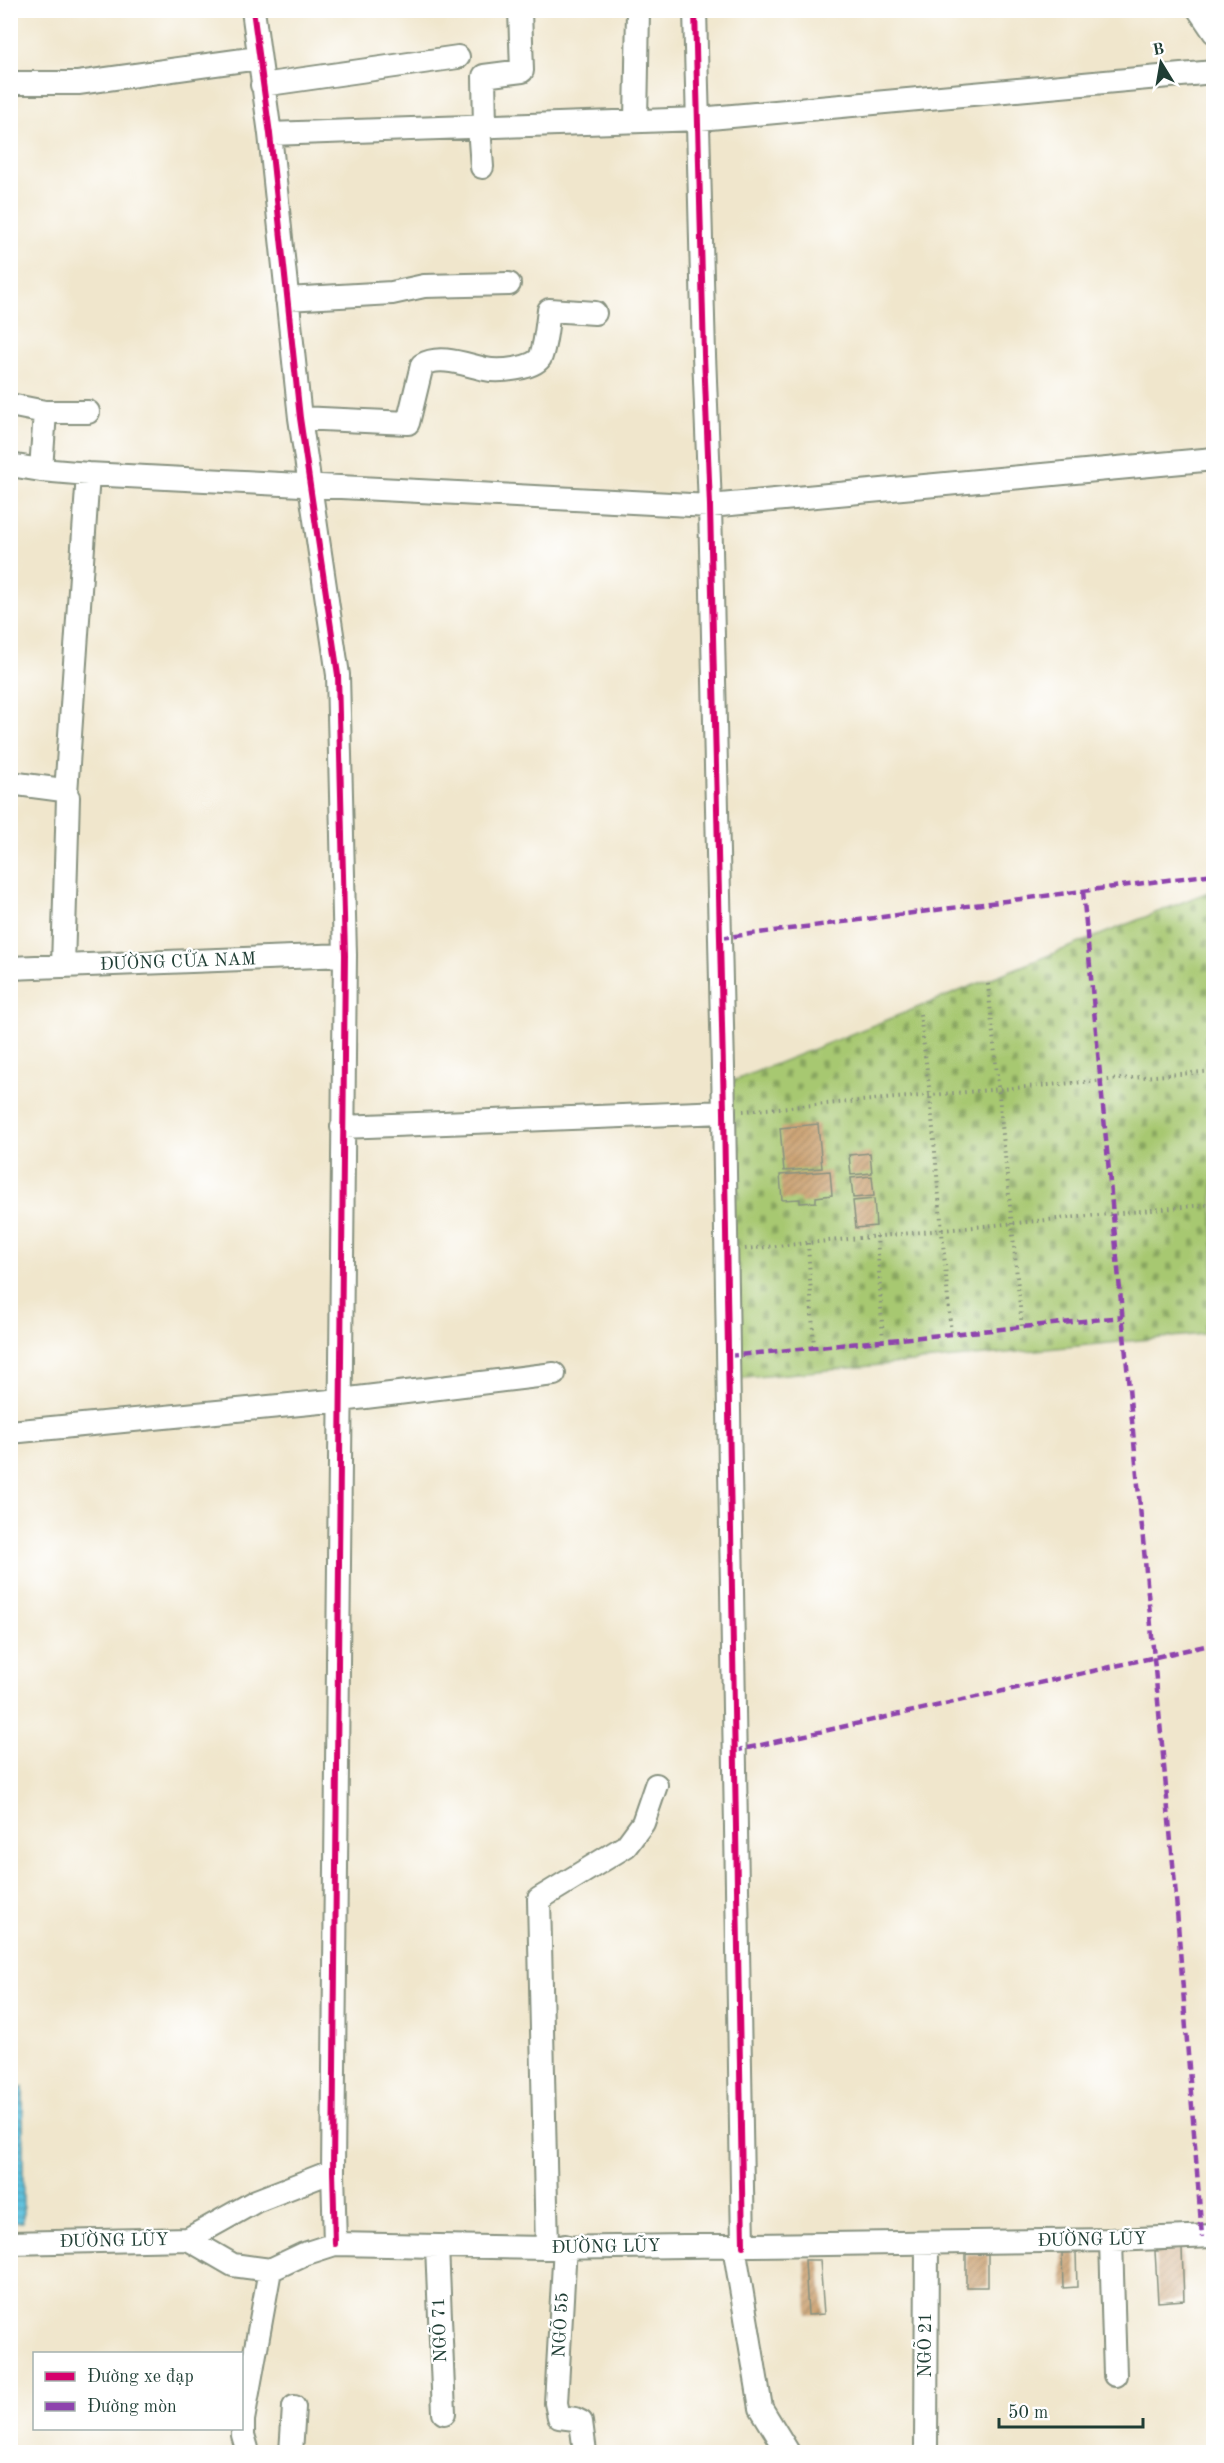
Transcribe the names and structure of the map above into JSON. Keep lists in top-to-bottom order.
{
  "streets": {
    "street": [
      "ĐƯỜNG CỬA NAM",
      "ĐƯỜNG LŨY",
      "NGÕ 55",
      "NGÕ 71",
      "NGÕ 21"
    ]
  },
  "crossings": [
    ["ĐƯỜNG LŨY", "NGÕ 55"],
    ["ĐƯỜNG LŨY", "NGÕ 71"],
    ["ĐƯỜNG LŨY", "NGÕ 21"]
  ],
  "legend": ["Đường xe đạp", "Đường mòn"],
  "scale_bar": "50 m",
  "north": "top"
}
